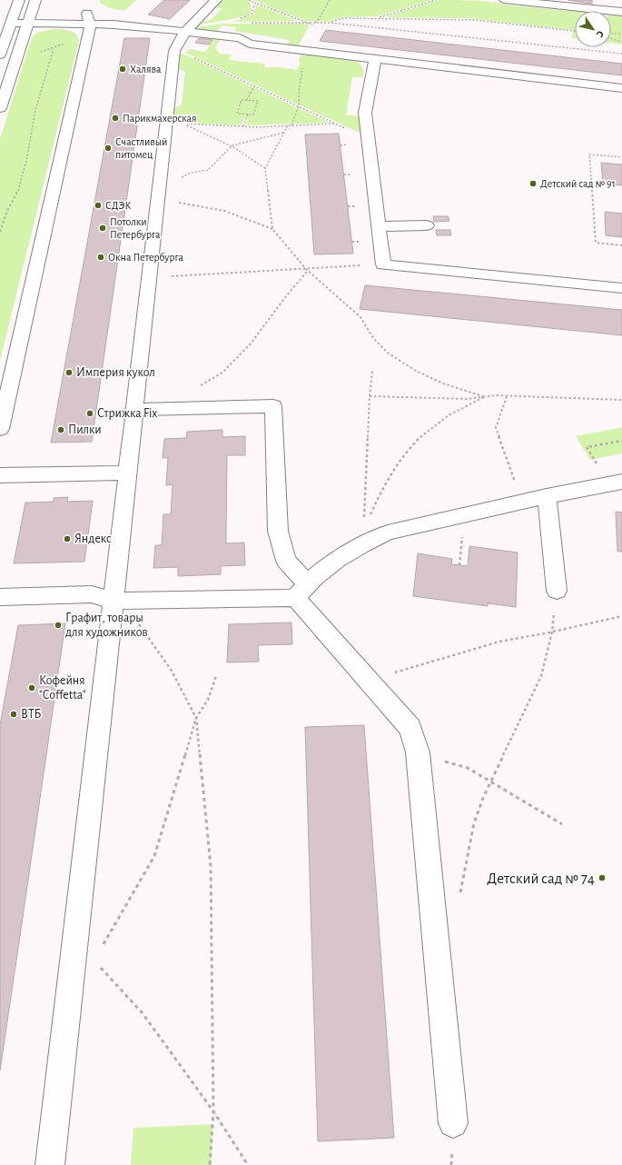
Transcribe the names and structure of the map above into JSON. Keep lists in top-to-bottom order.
{
  "places": [
    "Халява",
    "Парикмахерская",
    "Счастливый питомец",
    "Детский сад № 91",
    "СДЭК",
    "Потолки Петербурга",
    "Окна Петербурга",
    "Империя кукол",
    "Стрижка Fix",
    "Пилки",
    "Яндекс",
    "Графит, товары для художников",
    "Кофейня \"Соffettа\"",
    "ВТБ",
    "Детский сад № 74"
  ],
  "north": "bottom right"
}
